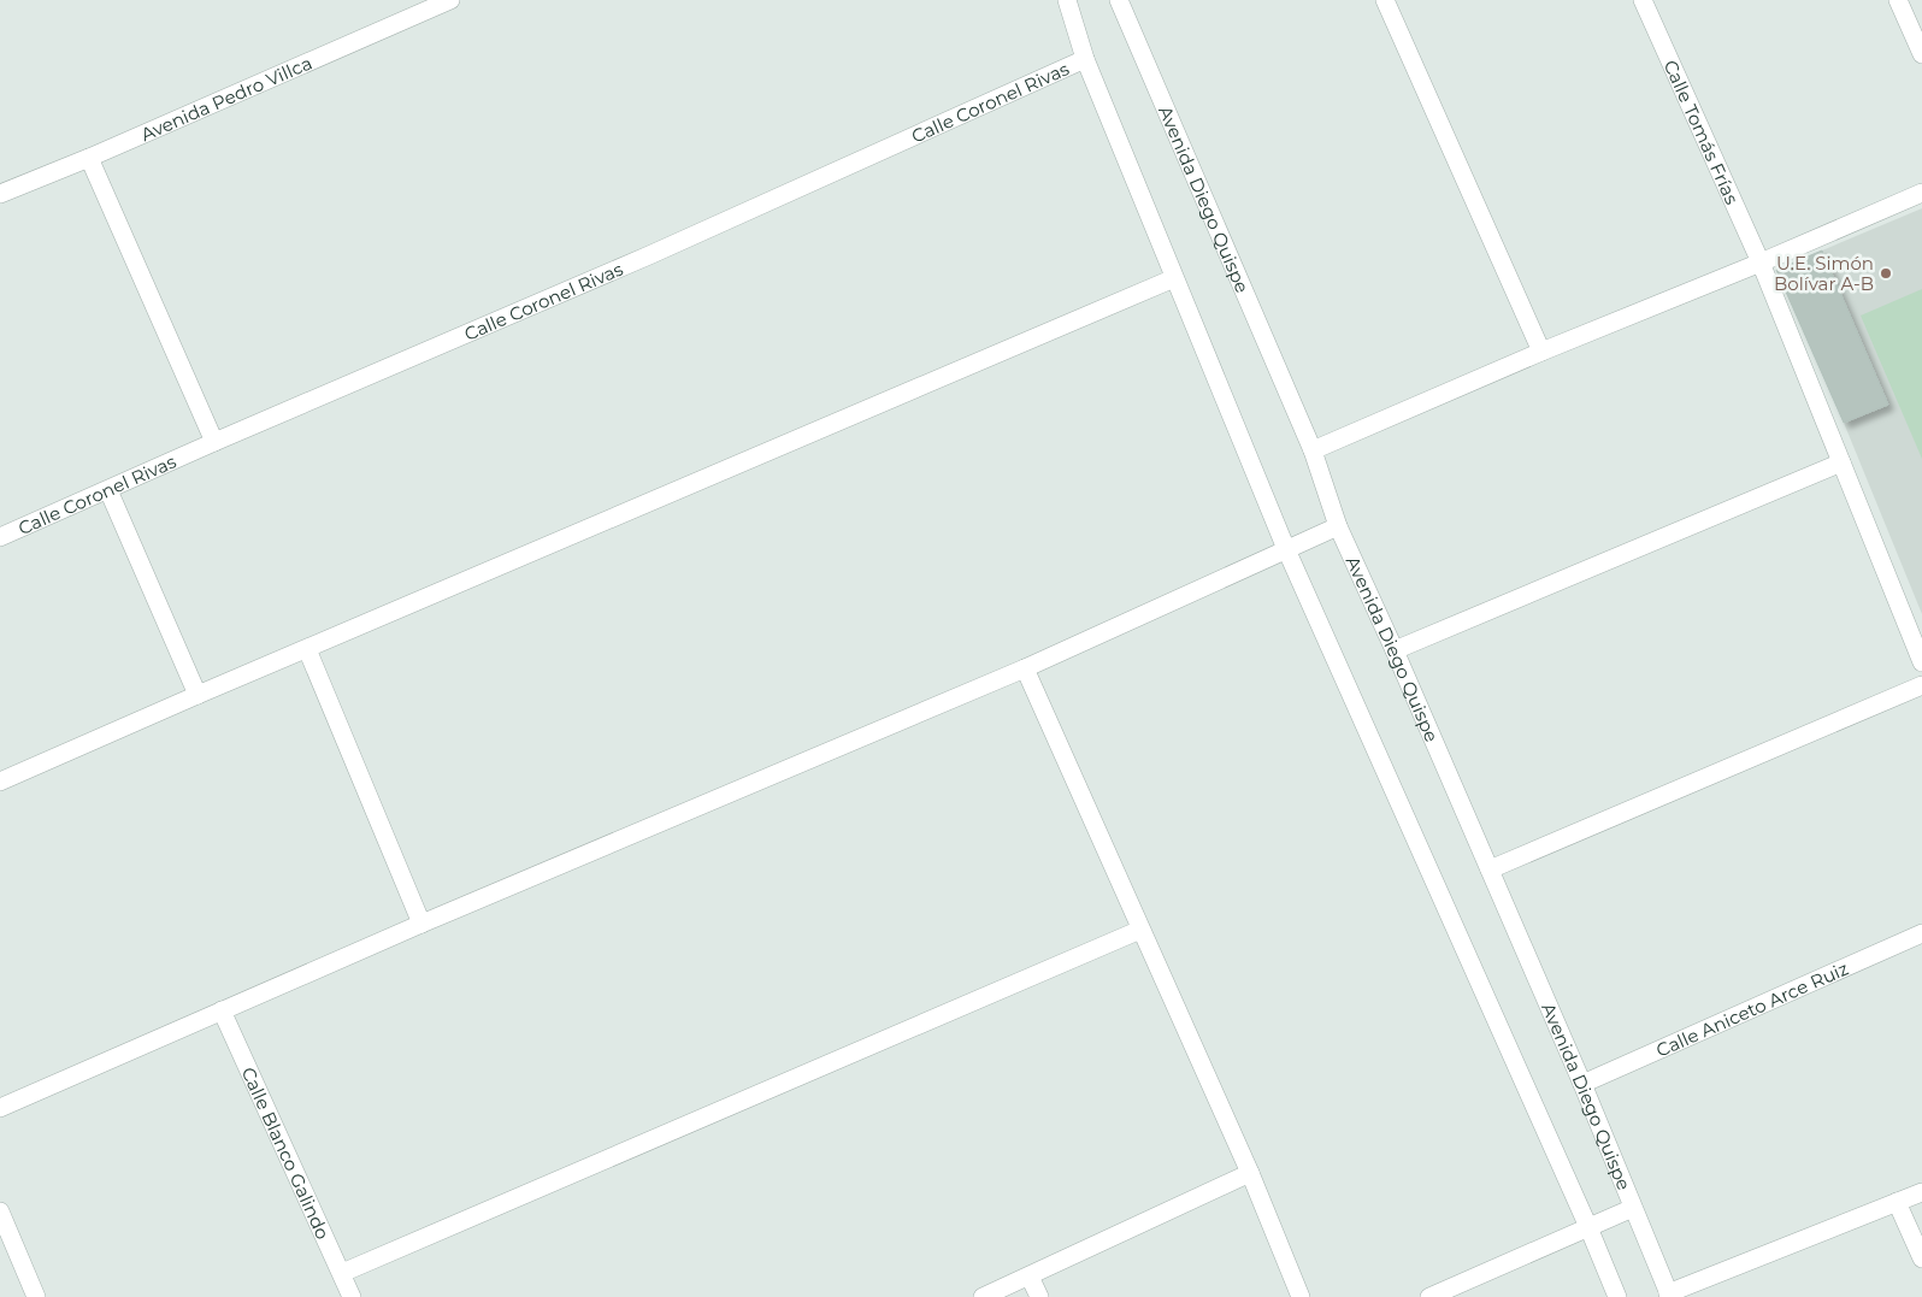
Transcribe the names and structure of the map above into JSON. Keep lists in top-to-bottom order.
{
  "streets": {
    "street": [
      "Avenida Pedro Villca",
      "Calle Coronel Rivas",
      "Calle Tomás Frías",
      "Avenida Diego Quispe",
      "Calle Aniceto Arce Ruiz",
      "Calle Blanco Galindo"
    ]
  },
  "crossings": [
    ["Avenida Diego Quispe", "Calle Aniceto Arce Ruiz"]
  ],
  "places": ["U.E. Simón Bolívar A-B"]
}
